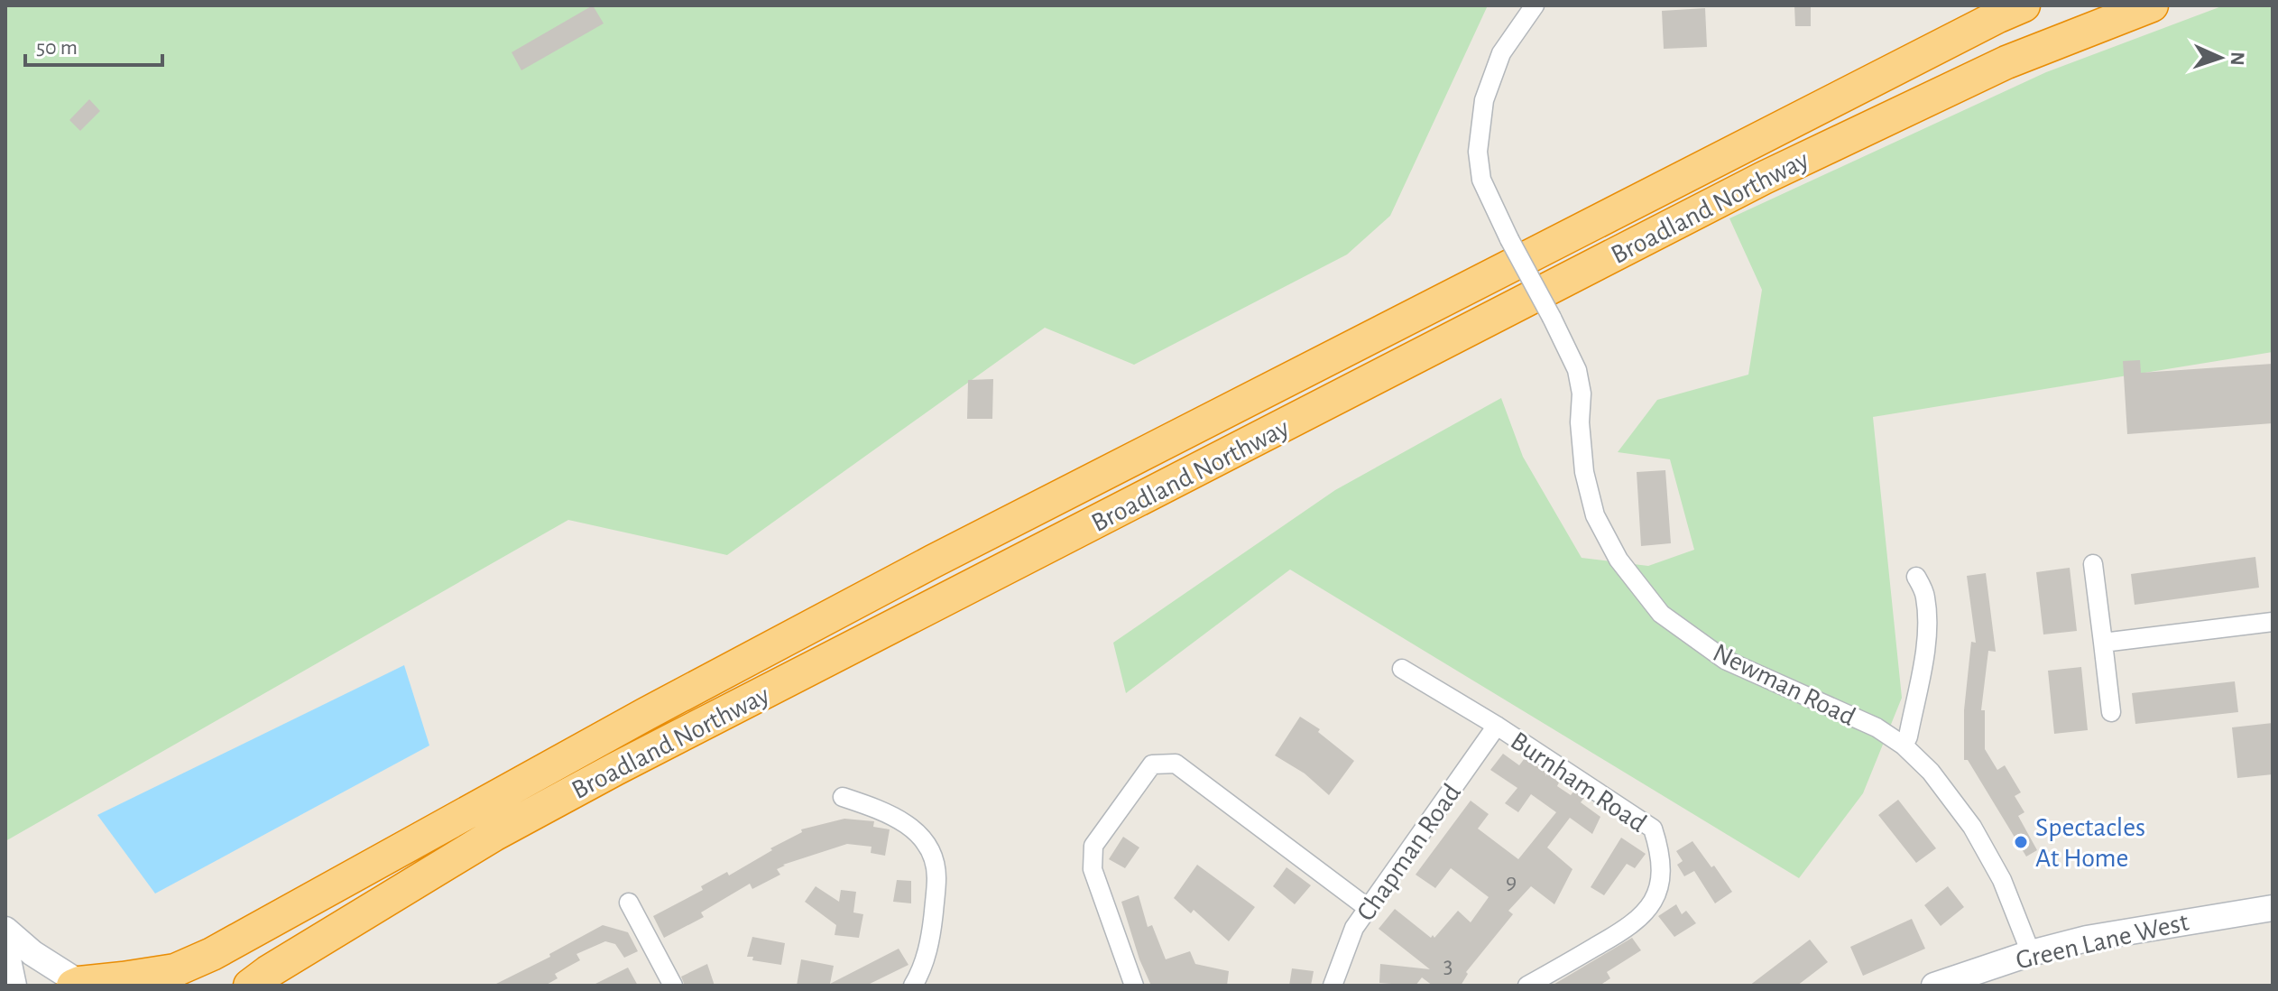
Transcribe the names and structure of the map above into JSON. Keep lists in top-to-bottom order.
{
  "streets": {
    "highway": ["Broadland Northway"],
    "street": [
      "Newman Road",
      "Burnham Road",
      "Chapman Road",
      "Green Lane West"
    ]
  },
  "crossings": [
    ["Newman Road", "Green Lane West"],
    ["Burnham Road", "Chapman Road"]
  ],
  "places": ["Spectacles At Home"],
  "house_numbers": ["9", "3"],
  "scale_bar": "50 m",
  "north": "right"
}
